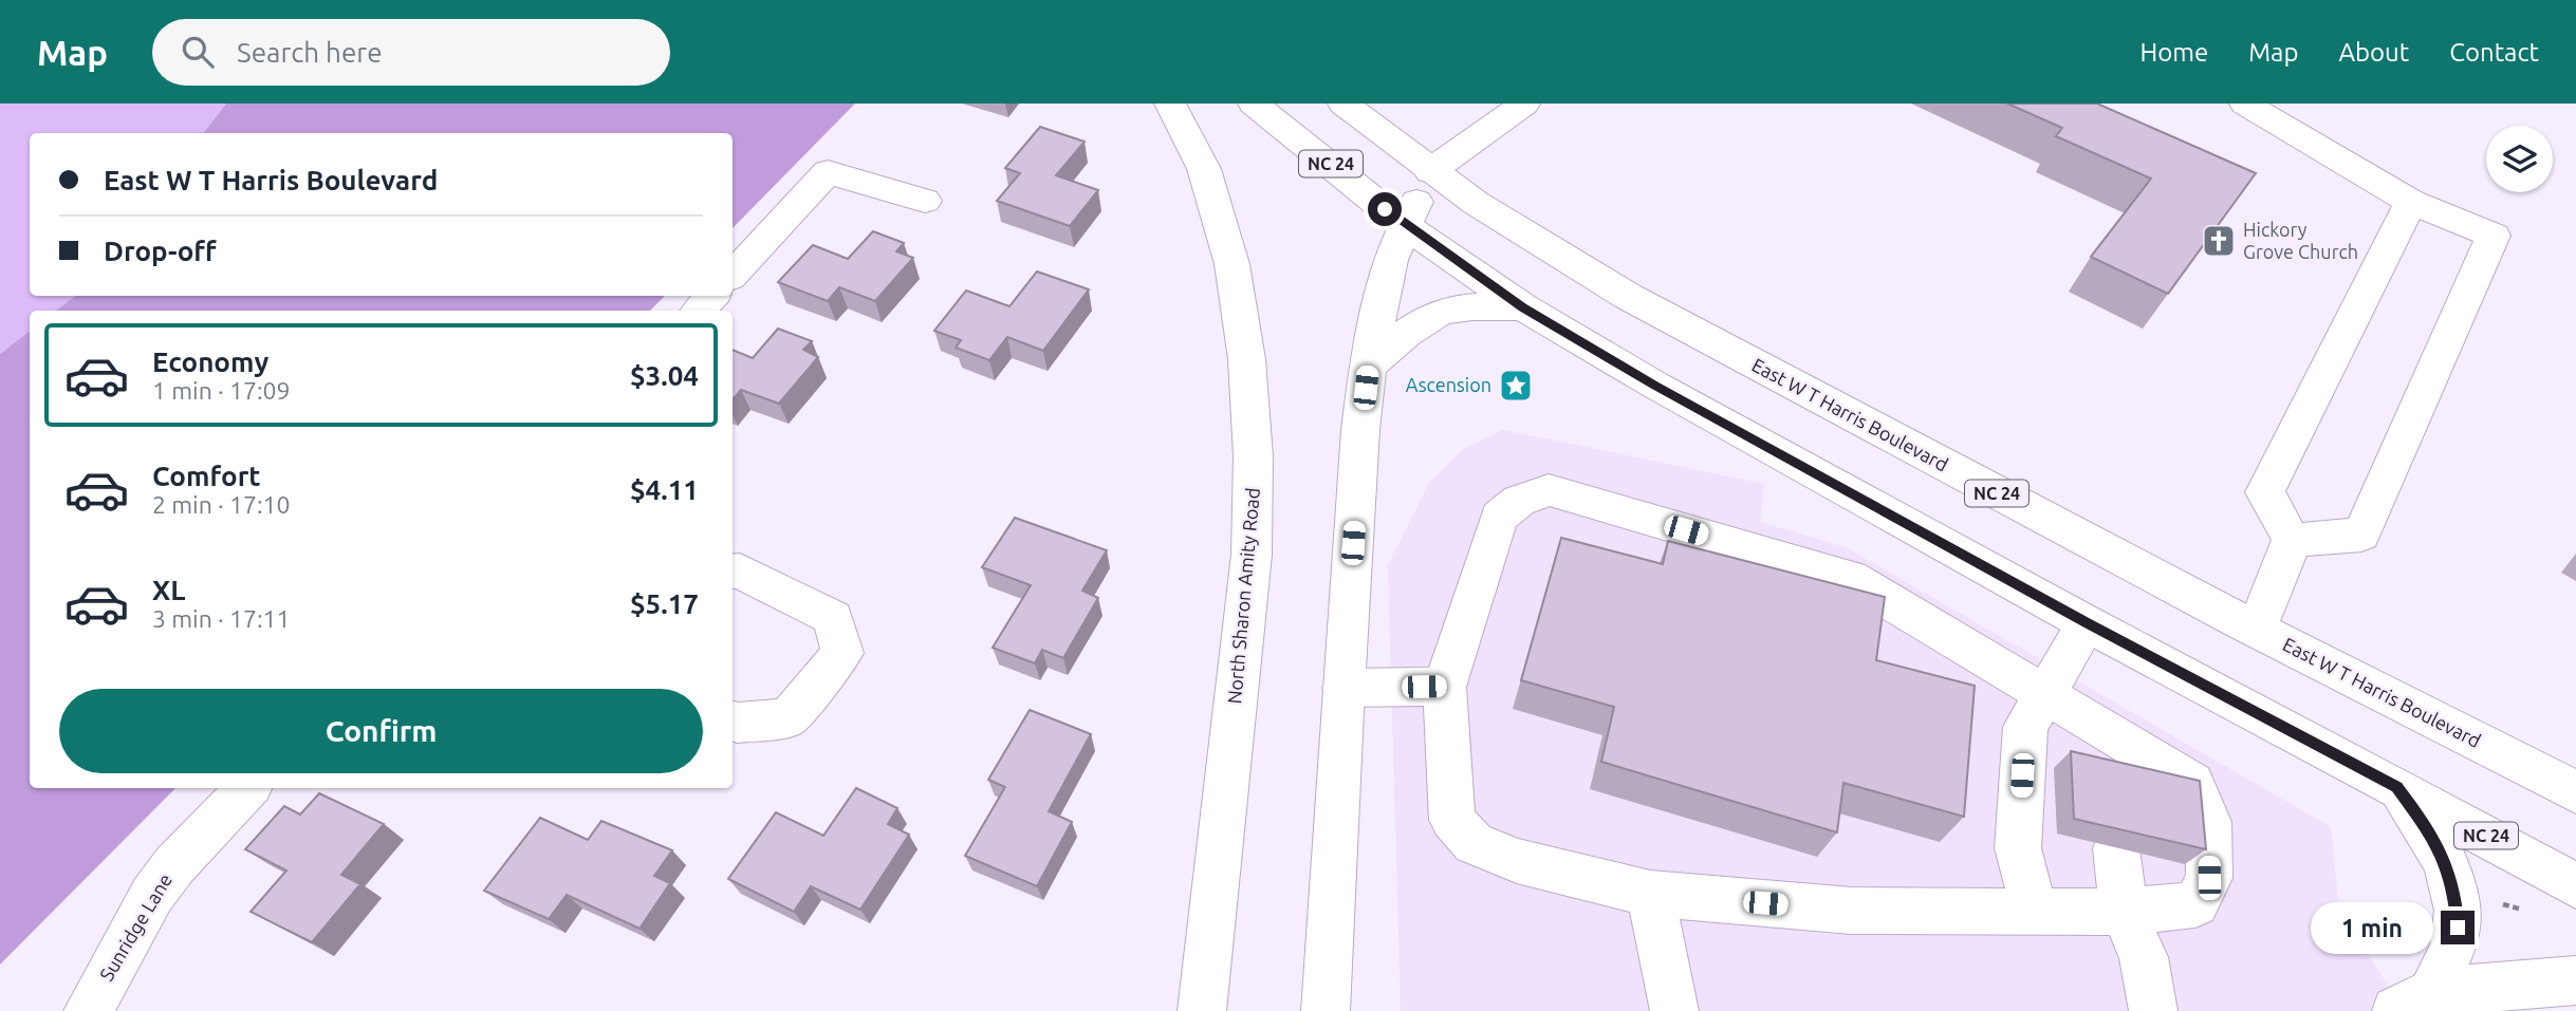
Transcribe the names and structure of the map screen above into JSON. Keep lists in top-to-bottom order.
{
  "streets": {
    "main road": [
      "NC 24",
      "East W T Harris Boulevard",
      "North Sharon Amity Road",
      "Sunridge Lane"
    ]
  },
  "places": {
    "church": ["Hickory Grove Church"],
    "place": ["Ascension"]
  },
  "page": {
    "header": "Map",
    "search": "Search here",
    "nav": [
      "Home",
      "Map",
      "About",
      "Contact"
    ],
    "banner": ["East W T Harris Boulevard", "Drop-off"],
    "list": [
      {
        "name": "Economy",
        "note": "1 min · 17:09",
        "value": "$3.04"
      },
      {
        "name": "Comfort",
        "note": "2 min · 17:10",
        "value": "$4.11"
      },
      {
        "name": "XL",
        "note": "3 min · 17:11",
        "value": "$5.17"
      }
    ],
    "buttons": "Confirm",
    "bubble": "1 min"
  }
}
